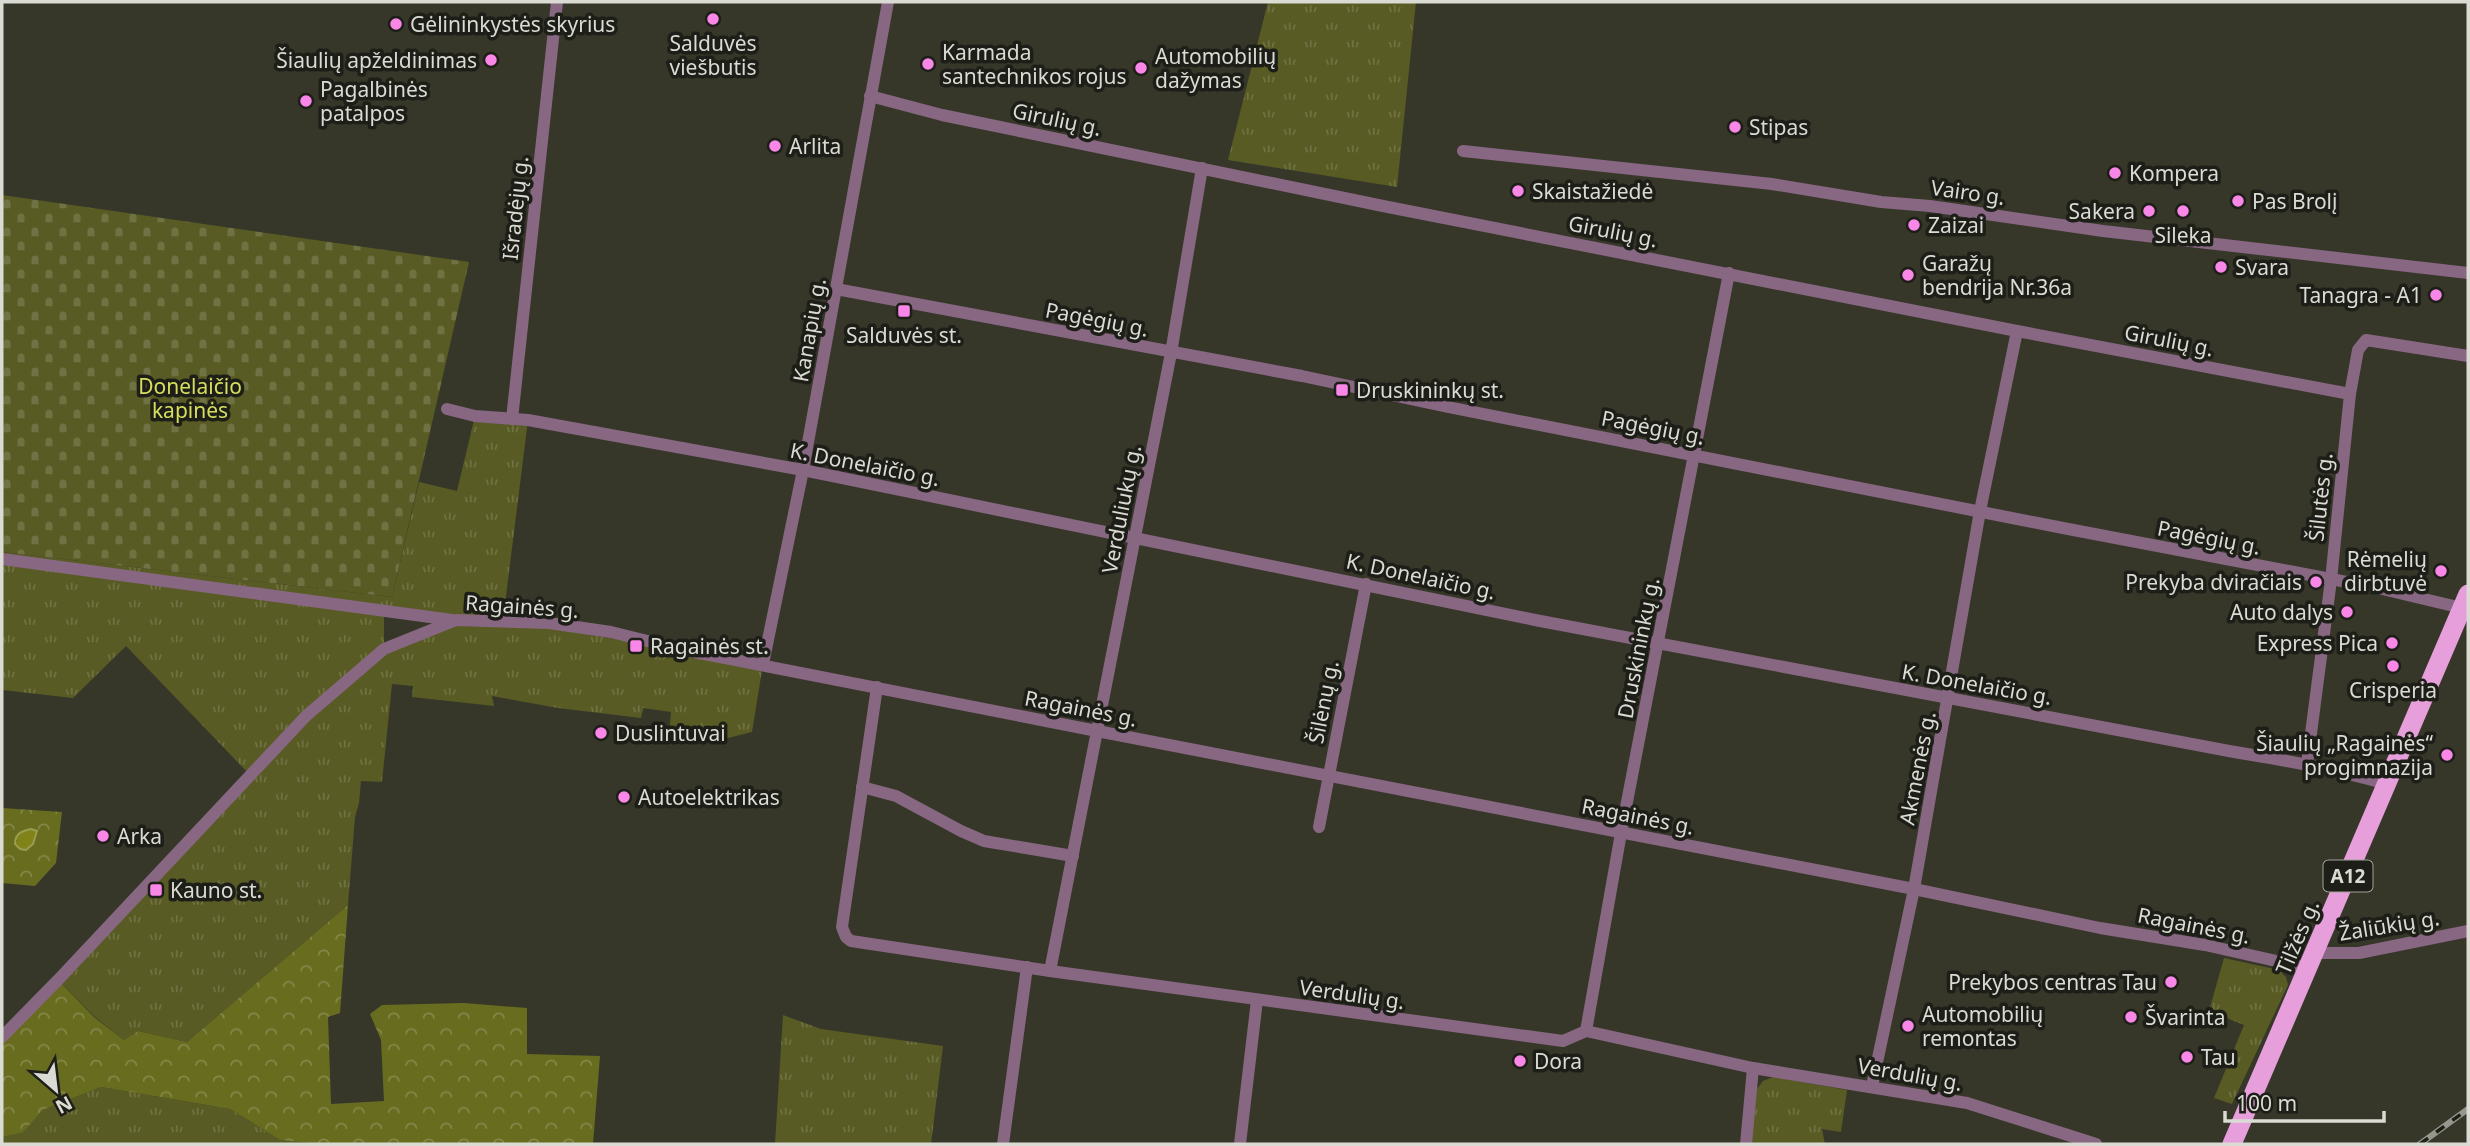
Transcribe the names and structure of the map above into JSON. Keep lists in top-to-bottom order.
{
  "streets": {
    "highway": ["A12", "Tilžės g."],
    "street": [
      "Girulių g.",
      "Vairo g.",
      "Išradėjų g.",
      "Pagėgių g.",
      "Kanapių g.",
      "K. Donelaičio g.",
      "Šilutės g.",
      "Verduliukų g.",
      "Ragainės g.",
      "Druskininkų g.",
      "Šilėnų g.",
      "Akmenės g.",
      "Žaliūkių g.",
      "Verdulių g."
    ]
  },
  "crossings": [
    ["Girulių g.", "Kanapių g."],
    ["Girulių g.", "Šilutės g."],
    ["Girulių g.", "Verduliukų g."],
    ["Girulių g.", "Druskininkų g."],
    ["Girulių g.", "Akmenės g."],
    ["Išradėjų g.", "K. Donelaičio g."],
    ["Pagėgių g.", "Kanapių g."],
    ["Pagėgių g.", "Šilutės g."],
    ["Pagėgių g.", "Verduliukų g."],
    ["Pagėgių g.", "Druskininkų g."],
    ["Pagėgių g.", "Akmenės g."],
    ["Pagėgių g.", "Tilžės g."],
    ["Kanapių g.", "K. Donelaičio g."],
    ["Kanapių g.", "Ragainės g."],
    ["K. Donelaičio g.", "Šilutės g."],
    ["K. Donelaičio g.", "Verduliukų g."],
    ["K. Donelaičio g.", "Druskininkų g."],
    ["K. Donelaičio g.", "Šilėnų g."],
    ["K. Donelaičio g.", "Akmenės g."],
    ["K. Donelaičio g.", "Tilžės g."],
    ["Verduliukų g.", "Ragainės g."],
    ["Verduliukų g.", "Verdulių g."],
    ["Ragainės g.", "Druskininkų g."],
    ["Ragainės g.", "Šilėnų g."],
    ["Ragainės g.", "Akmenės g."],
    ["Ragainės g.", "Žaliūkių g."],
    ["Ragainės g.", "Tilžės g."],
    ["Ragainės g.", "Verdulių g."],
    ["Druskininkų g.", "Verdulių g."],
    ["Akmenės g.", "Verdulių g."],
    ["Žaliūkių g.", "Tilžės g."]
  ],
  "parks": ["Donelaičio kapinės"],
  "places": {
    "other": [
      "Salduvės viešbutis",
      "Gėlininkystės skyrius",
      "Šiaulių apželdinimas",
      "Karmada santechnikos rojus",
      "Automobilių dažymas",
      "Pagalbinės patalpos",
      "Stipas",
      "Arlita",
      "Kompera",
      "Skaistažiedė",
      "Pas Brolį",
      "Sakera",
      "Sileka",
      "Zaizai",
      "Svara",
      "Garažų bendrija Nr.36a",
      "Tanagra - A1",
      "Rėmelių dirbtuvė",
      "Prekyba dviračiais",
      "Auto dalys",
      "Express Pica",
      "Crisperia",
      "Duslintuvai",
      "Šiaulių „Ragainės“ progimnazija",
      "Autoelektrikas",
      "Arka",
      "Prekybos centras Tau",
      "Švarinta",
      "Automobilių remontas",
      "Tau",
      "Dora"
    ],
    "transit": [
      "Salduvės st.",
      "Druskininkų st.",
      "Ragainės st.",
      "Kauno st."
    ]
  },
  "scale_bar": "100 m",
  "north": "bottom right"
}
